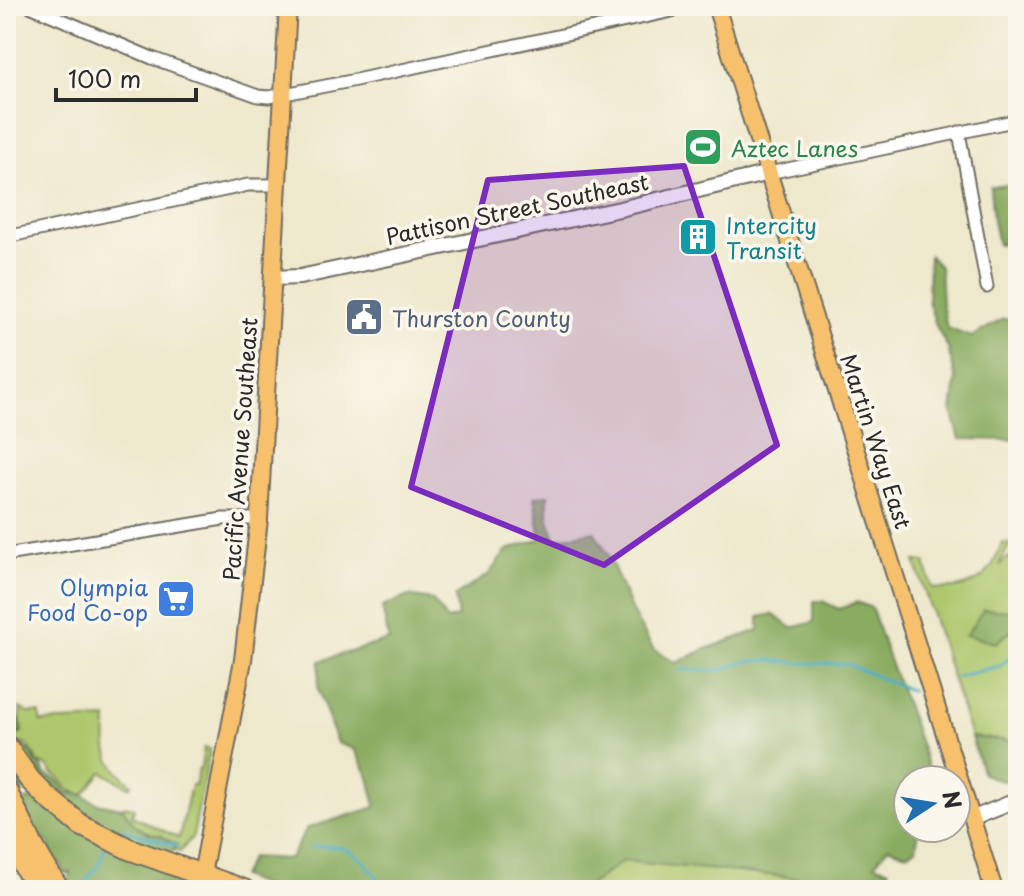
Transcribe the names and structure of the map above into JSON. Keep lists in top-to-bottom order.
{
  "streets": {
    "main road": ["Martin Way East", "Pacific Avenue Southeast"],
    "street": ["Pattison Street Southeast"]
  },
  "crossings": [
    ["Pattison Street Southeast", "Martin Way East"],
    ["Pattison Street Southeast", "Pacific Avenue Southeast"]
  ],
  "places": {
    "sports": ["Aztec Lanes"],
    "building": ["Intercity Transit"],
    "public building": ["Thurston County"],
    "supermarket": ["Olympia Food Co-op"]
  },
  "scale_bar": "100 m",
  "north": "right"
}
